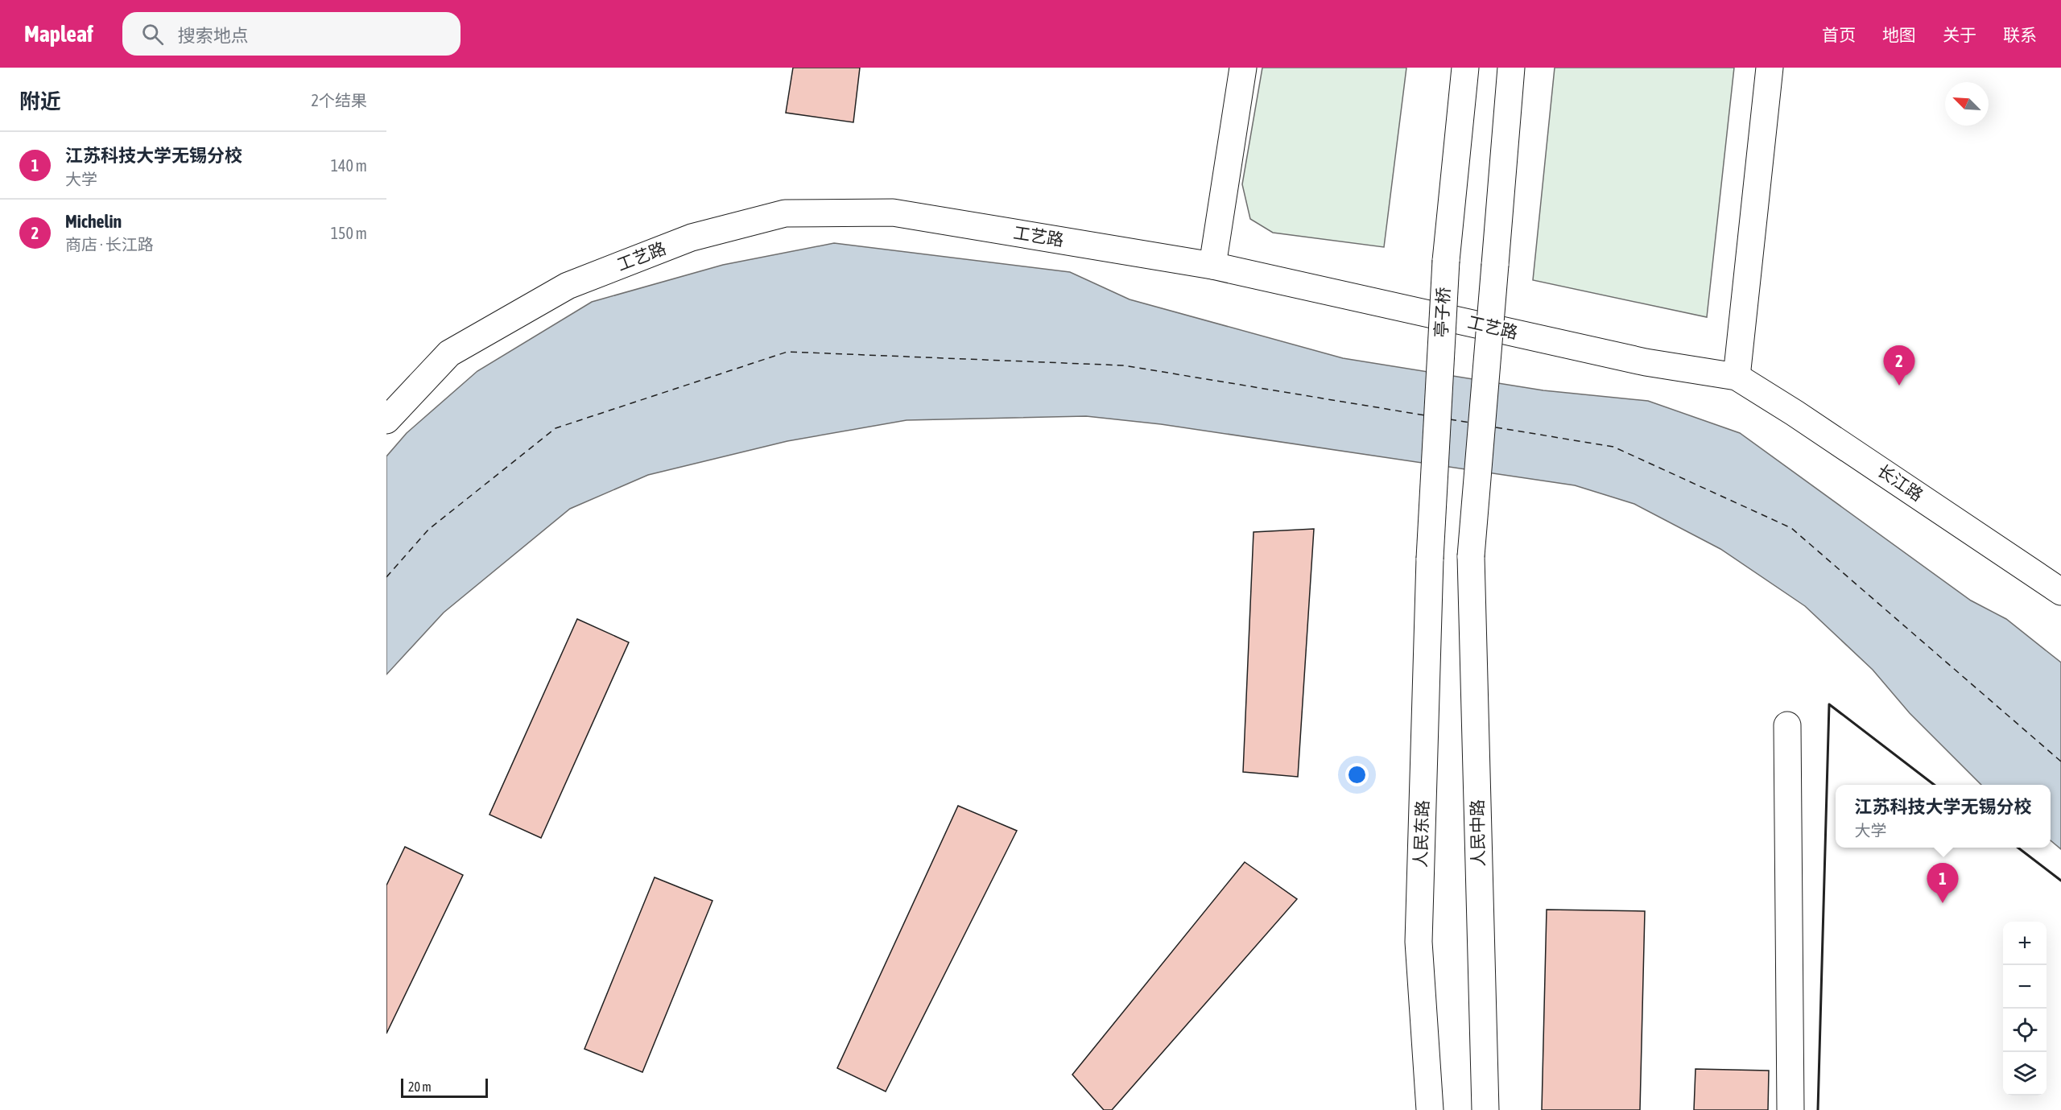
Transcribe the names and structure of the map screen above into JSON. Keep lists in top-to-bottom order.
{
  "streets": {
    "street": [
      "工艺路",
      "亭子桥",
      "长江路",
      "人民中路",
      "人民东路"
    ]
  },
  "crossings": [
    ["工艺路", "长江路"],
    ["亭子桥", "人民东路"]
  ],
  "scale_bar": "20 m",
  "north": "top left",
  "page": {
    "header": "Mapleaf",
    "search": "搜索地点",
    "nav": [
      "首页",
      "地图",
      "关于",
      "联系"
    ],
    "heading": ["附近", "2个结果"],
    "list": [
      {
        "mark": "1",
        "name": "江苏科技大学无锡分校",
        "note": "大学",
        "value": "140 m"
      },
      {
        "mark": "2",
        "name": "Michelin",
        "note": "商店 · 长江路",
        "value": "150 m"
      }
    ],
    "pins": ["2", "1"],
    "popup": ["江苏科技大学无锡分校", "大学"],
    "map_buttons": ["+", "−"],
    "scale": "20 m"
  }
}
